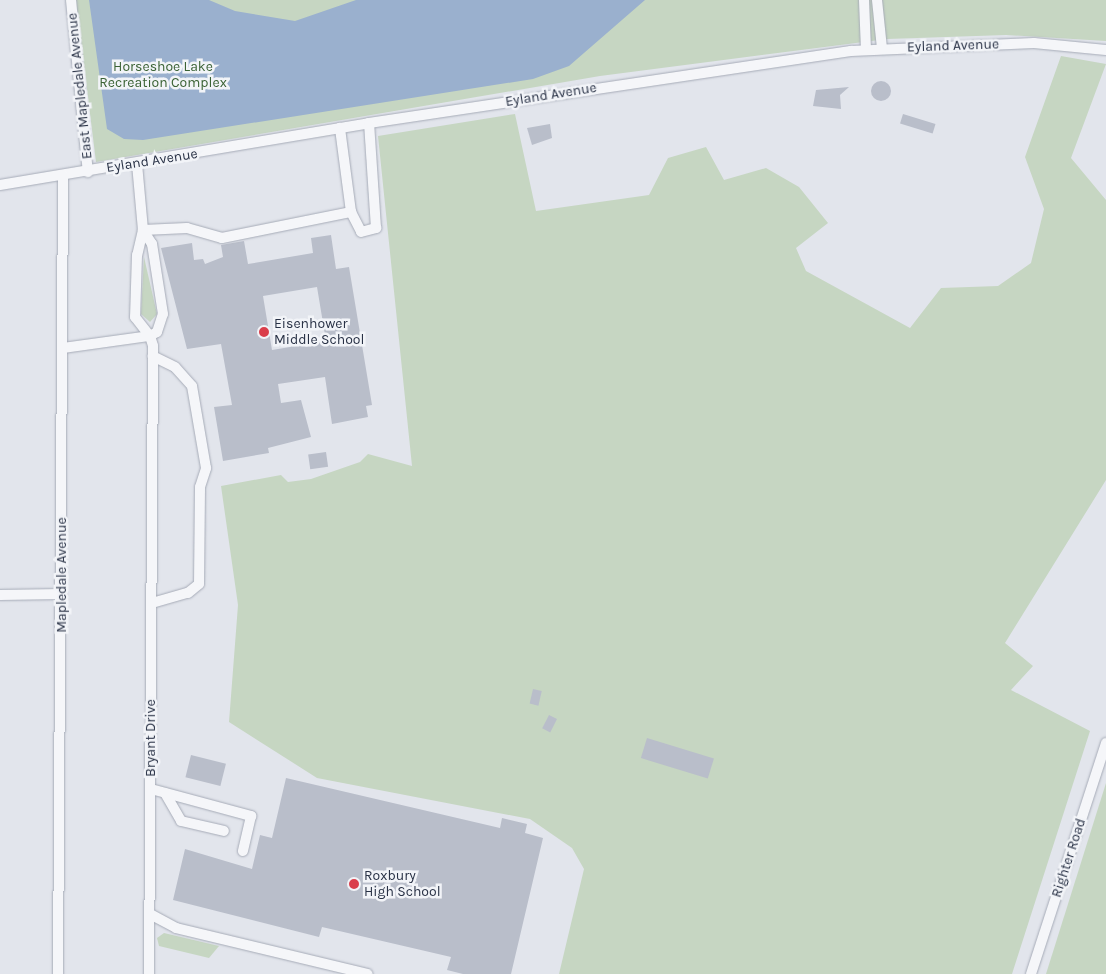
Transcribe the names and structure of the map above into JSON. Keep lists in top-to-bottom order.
{
  "streets": {
    "street": [
      "Eyland Avenue",
      "East Mapledale Avenue",
      "Mapledale Avenue",
      "Bryant Drive",
      "Righter Road"
    ]
  },
  "crossings": [
    ["Eyland Avenue", "East Mapledale Avenue"],
    ["Eyland Avenue", "Mapledale Avenue"]
  ],
  "parks": ["Horseshoe Lake Recreation Complex"],
  "places": ["Eisenhower Middle School", "Roxbury High School"]
}
